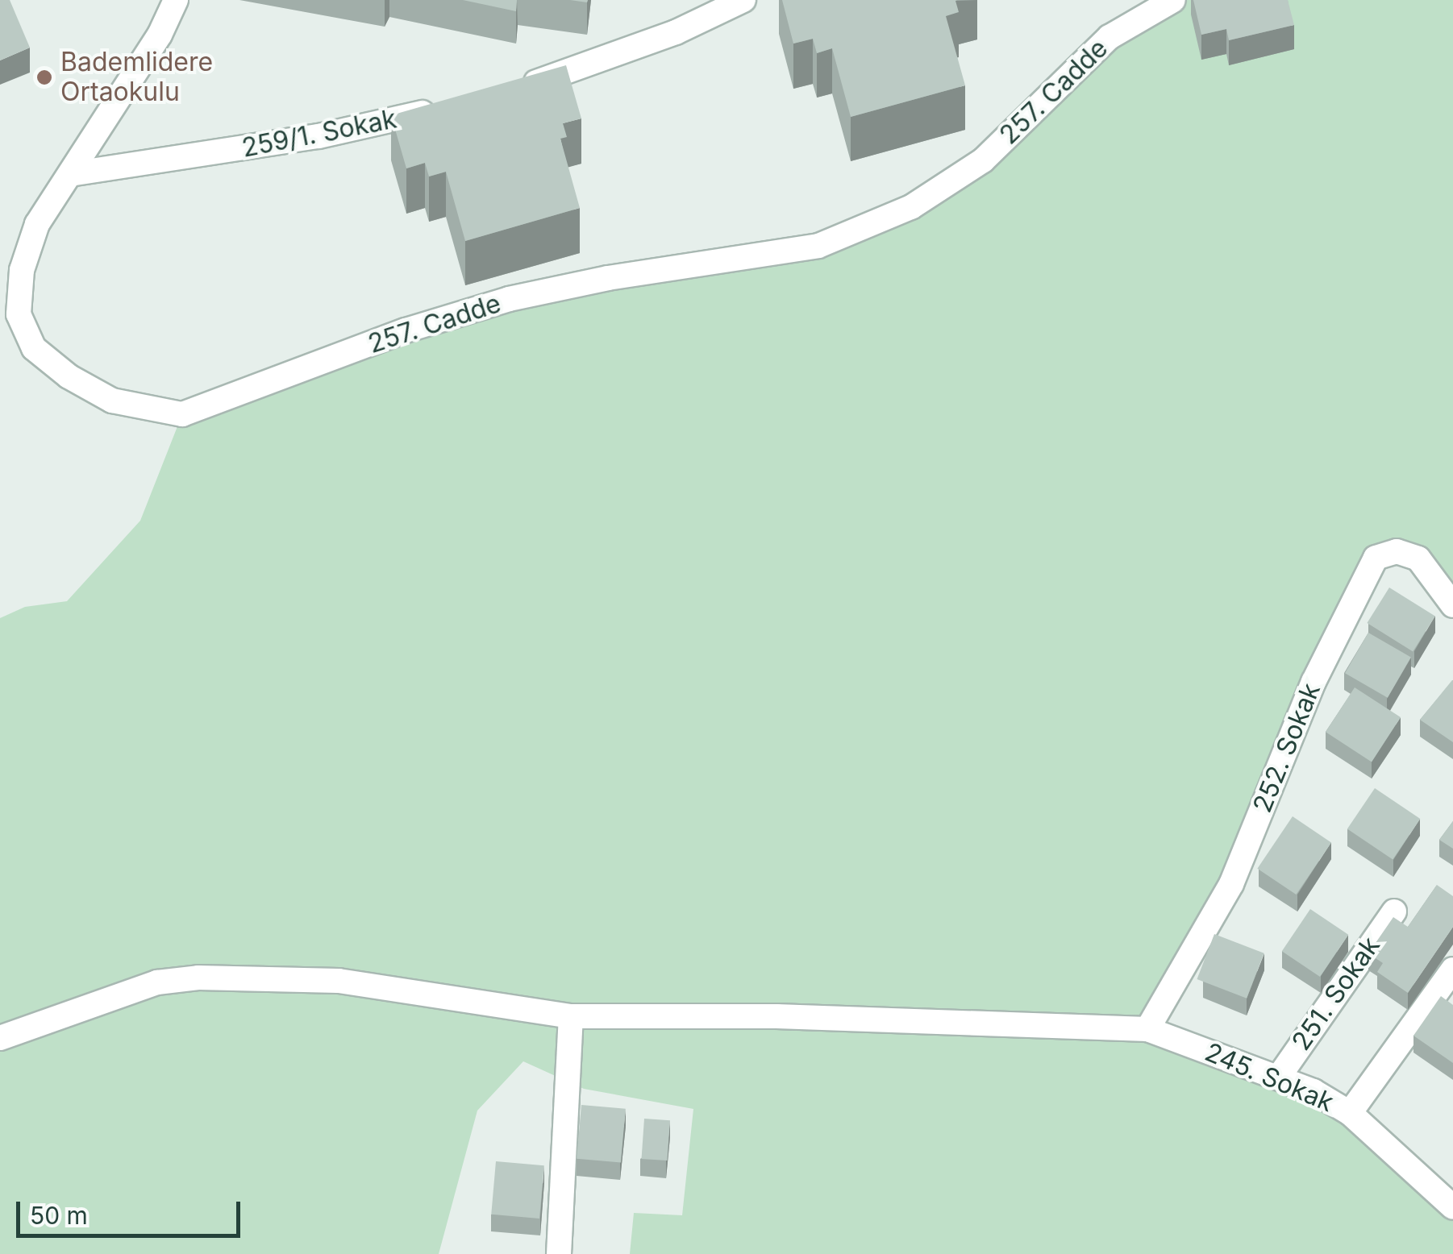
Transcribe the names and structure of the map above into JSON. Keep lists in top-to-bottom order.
{
  "streets": {
    "street": [
      "257. Cadde",
      "259/1. Sokak",
      "252. Sokak",
      "251. Sokak",
      "245. Sokak"
    ]
  },
  "crossings": [
    ["257. Cadde", "259/1. Sokak"],
    ["252. Sokak", "245. Sokak"],
    ["251. Sokak", "245. Sokak"]
  ],
  "places": ["Bademlidere Ortaokulu"],
  "scale_bar": "50 m"
}
